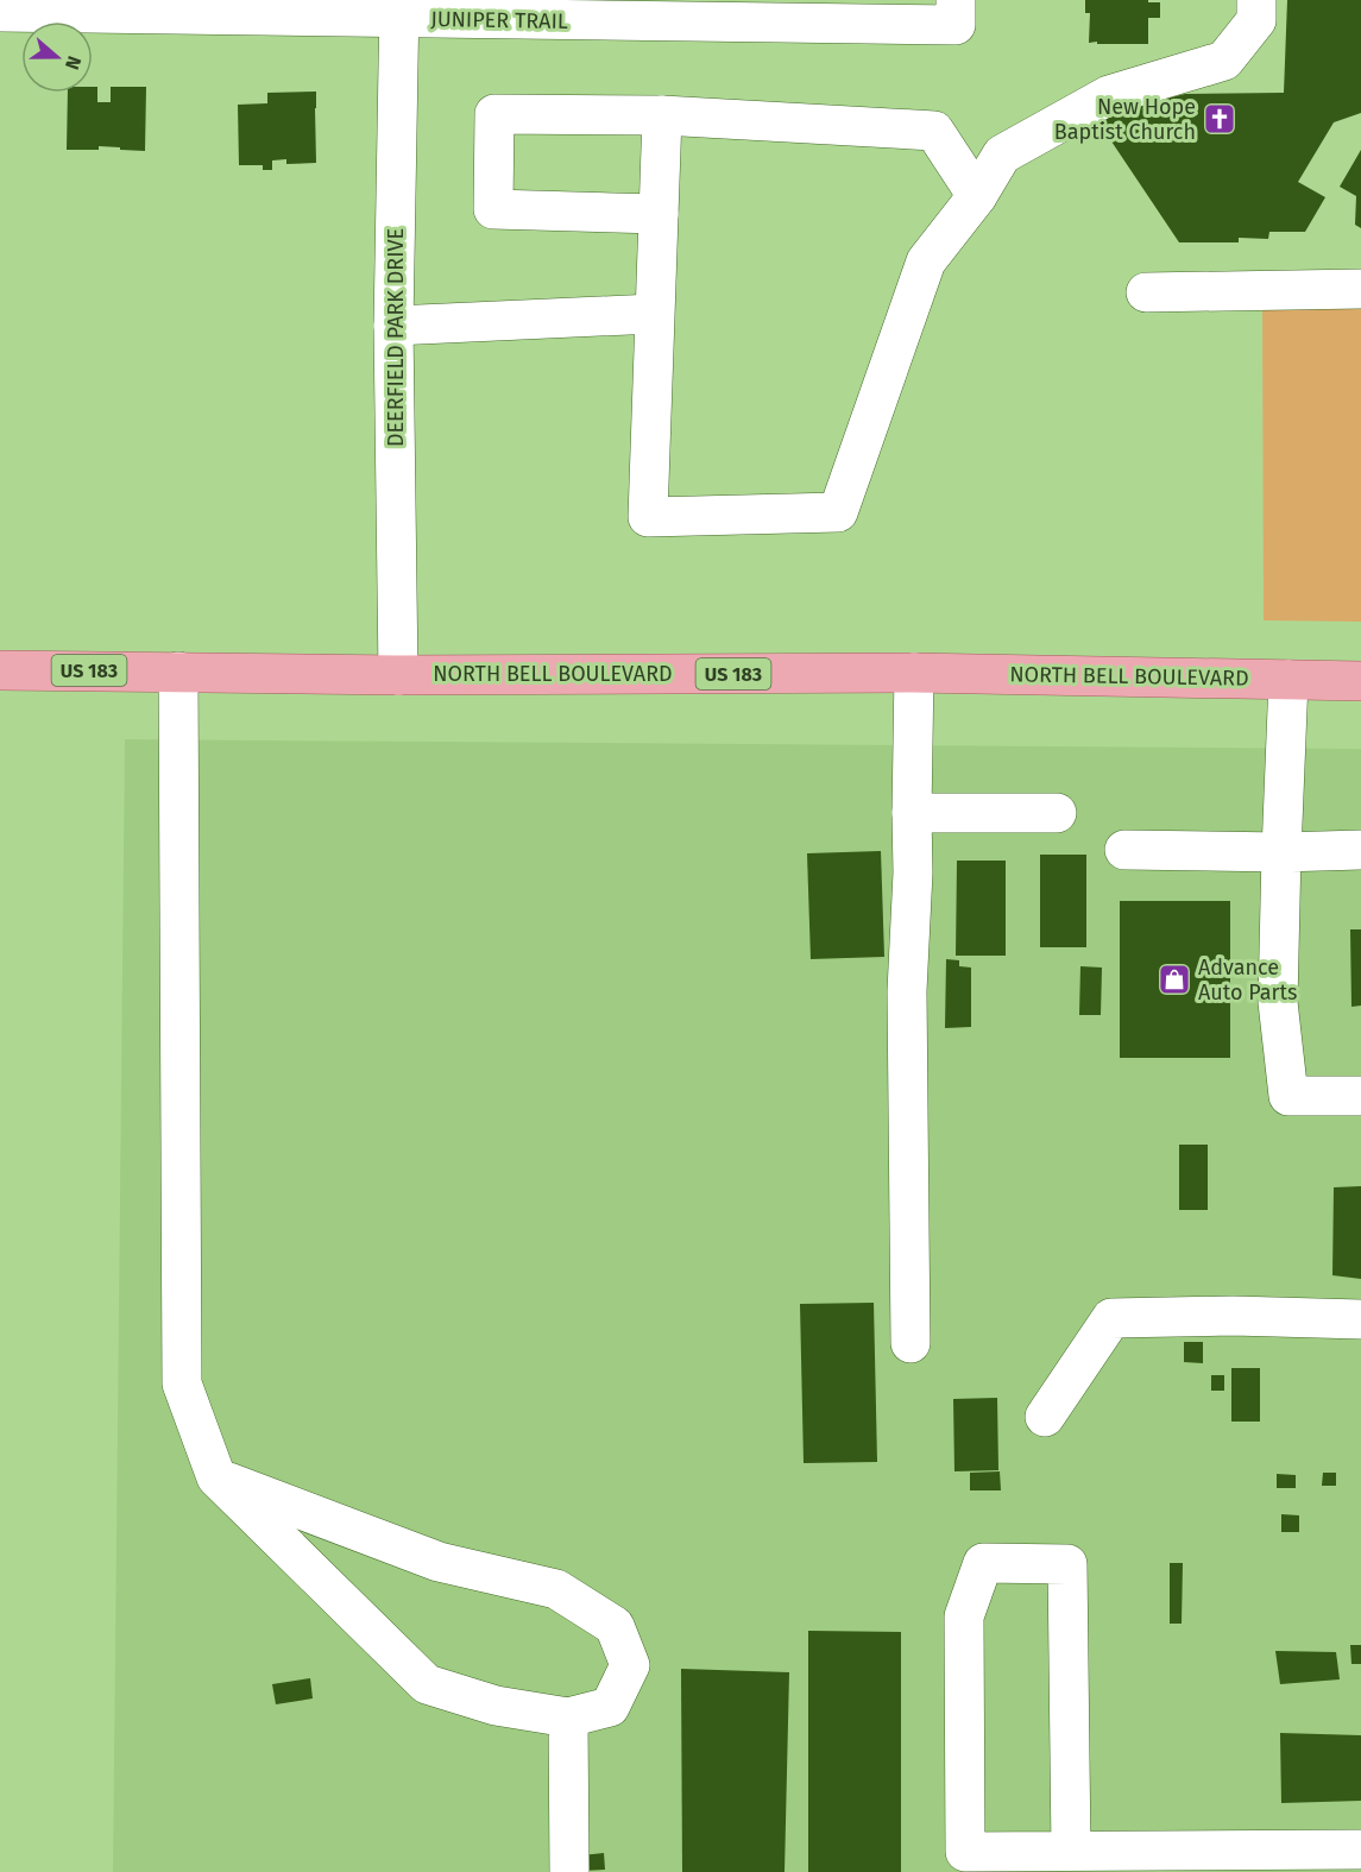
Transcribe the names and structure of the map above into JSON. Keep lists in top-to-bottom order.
{
  "streets": {
    "main road": ["US 183", "NORTH BELL BOULEVARD"],
    "street": ["JUNIPER TRAIL", "DEERFIELD PARK DRIVE"]
  },
  "crossings": [
    ["JUNIPER TRAIL", "DEERFIELD PARK DRIVE"],
    ["DEERFIELD PARK DRIVE", "NORTH BELL BOULEVARD"]
  ],
  "places": {
    "church": ["New Hope Baptist Church"],
    "shop": ["Advance Auto Parts"]
  },
  "north": "right"
}
